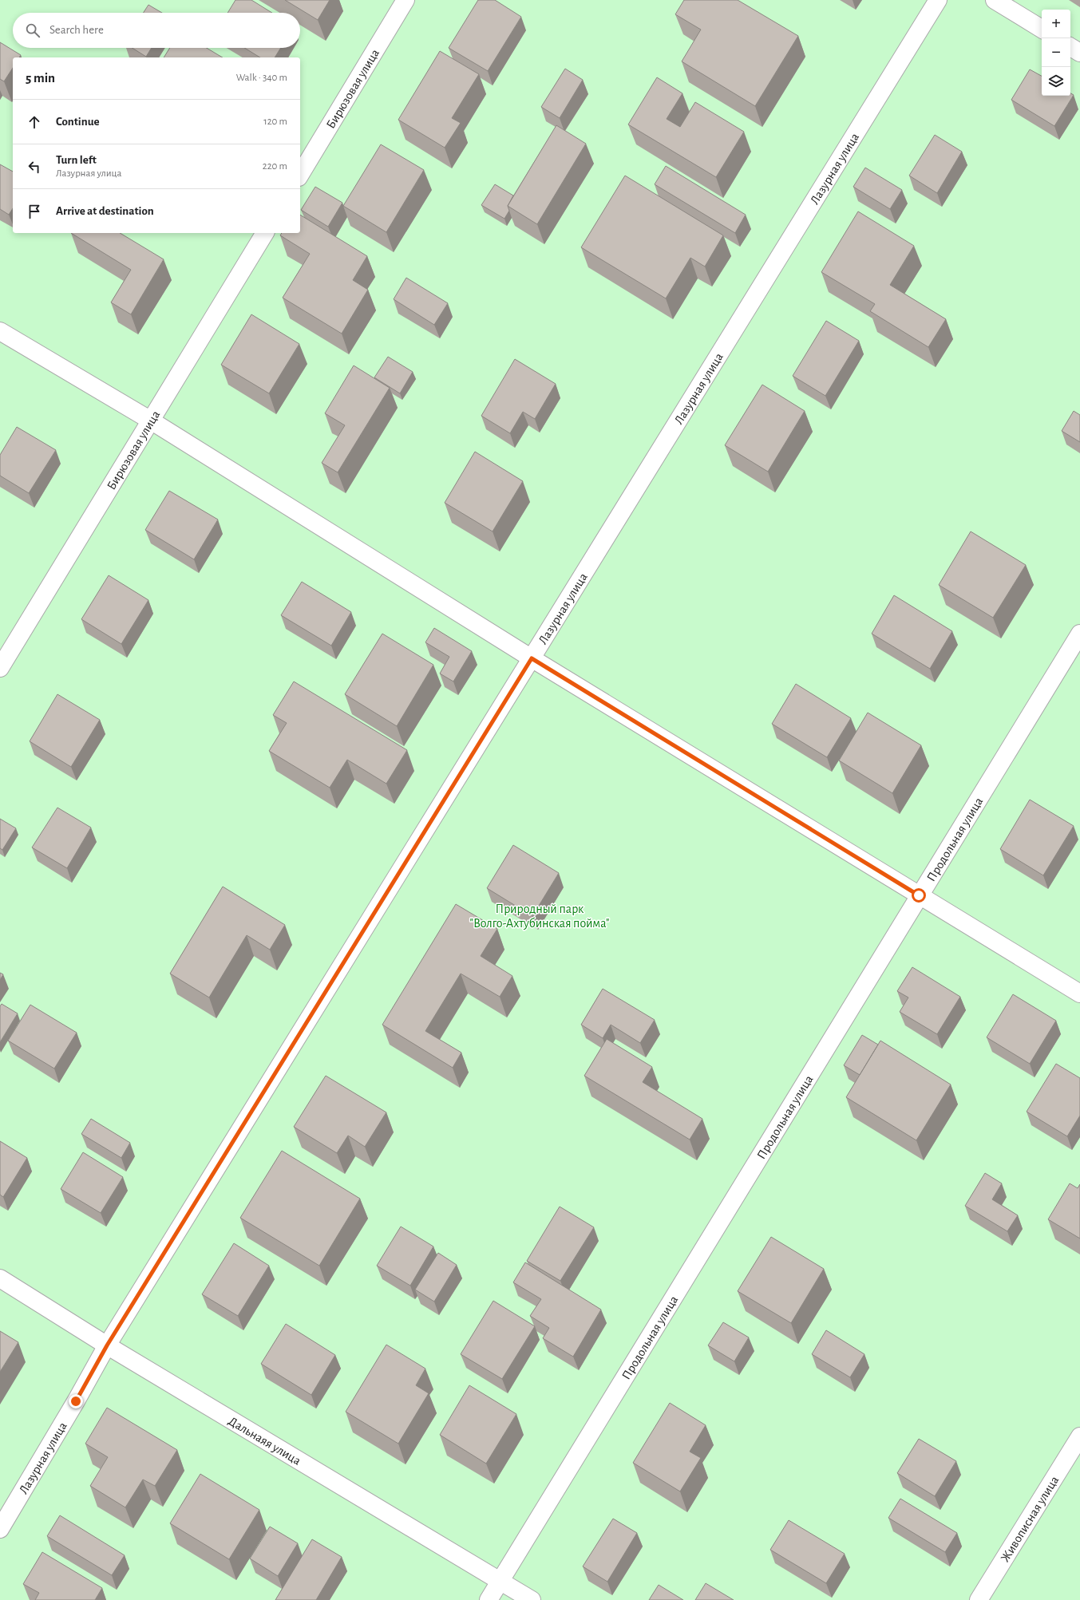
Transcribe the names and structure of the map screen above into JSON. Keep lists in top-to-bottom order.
{
  "streets": {
    "street": [
      "Бирюзовая улица",
      "Лазурная улица",
      "Продольная улица",
      "Дальнаяя улица",
      "Живописная улица"
    ]
  },
  "crossings": [
    ["Лазурная улица", "Дальнаяя улица"],
    ["Продольная улица", "Дальнаяя улица"]
  ],
  "parks": ["Природный парк \"Волго-Ахтубинская пойма\""],
  "page": {
    "map_buttons": ["+", "−"],
    "search": "Search here",
    "heading": ["5 min", "Walk · 340 m"],
    "list": [
      ["Continue", "120 m"],
      ["Turn left", "Лазурная улица", "220 m"],
      "Arrive at destination"
    ]
  }
}
